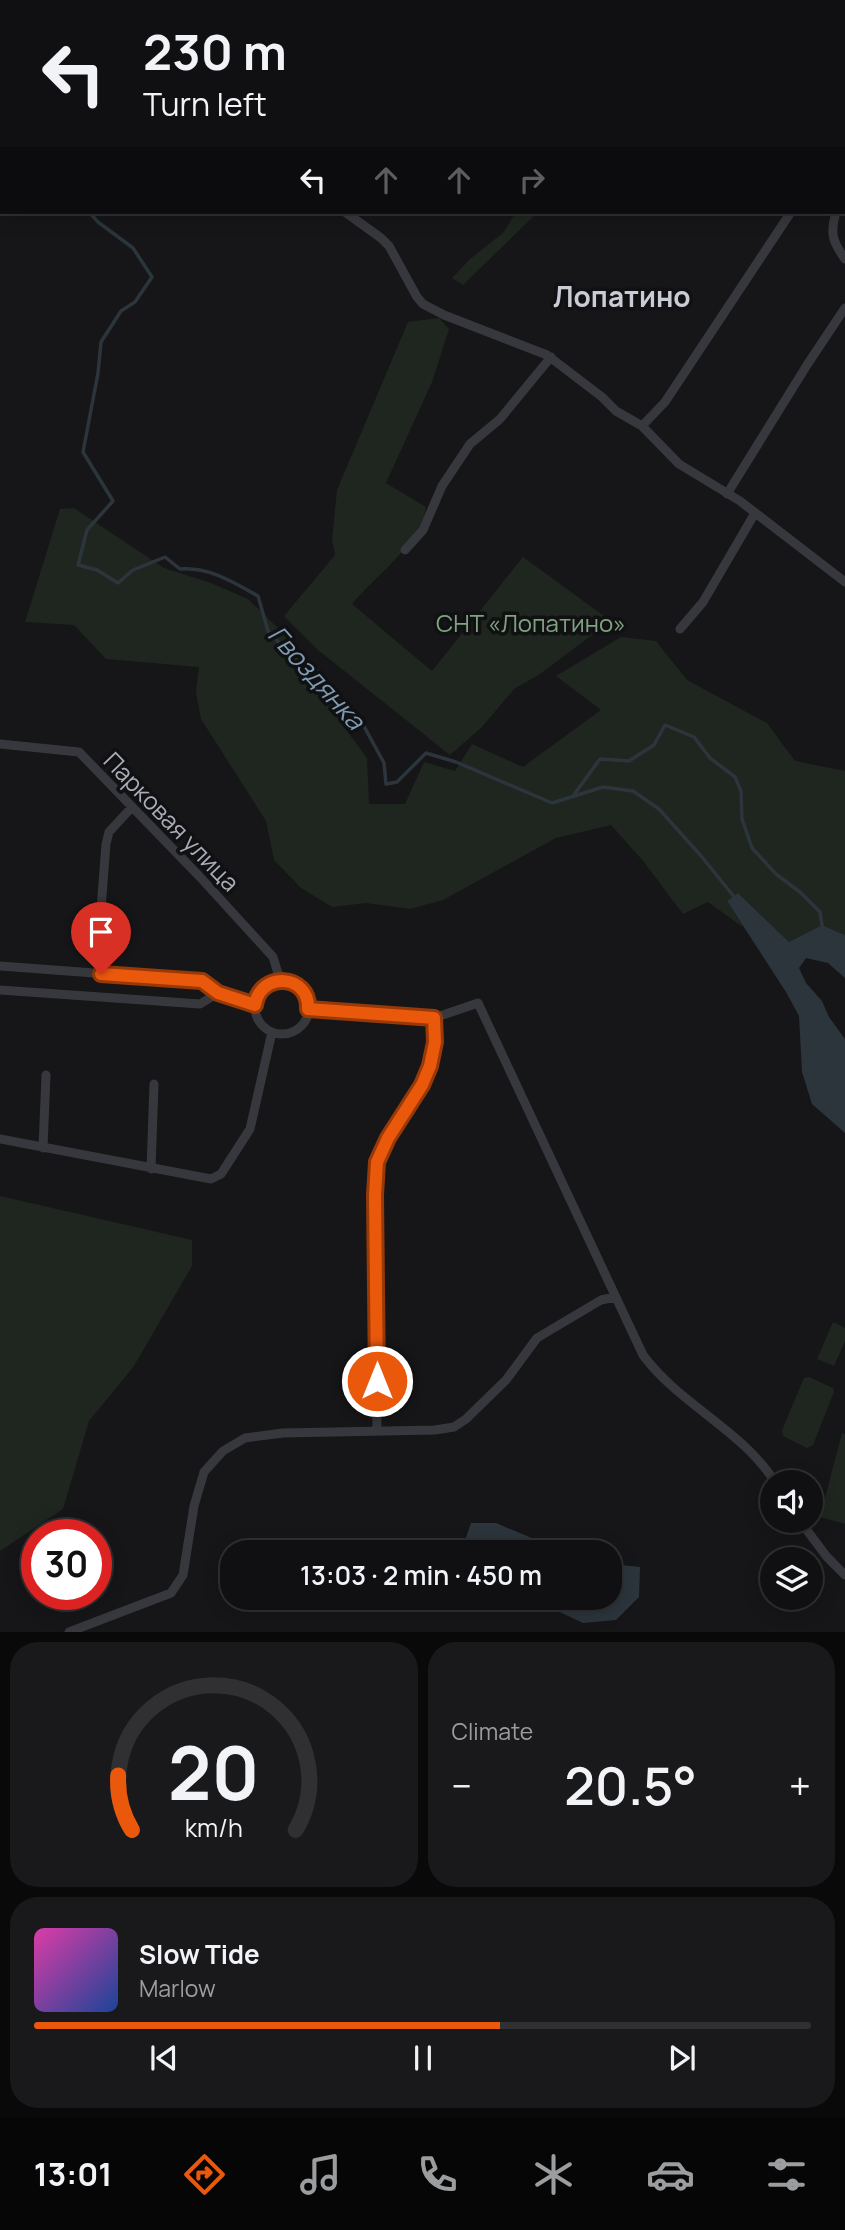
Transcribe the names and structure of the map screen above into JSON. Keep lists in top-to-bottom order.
{
  "streets": {
    "street": ["Парковая улица"]
  },
  "districts": ["Лопатино"],
  "water": ["Гвоздянка"],
  "parks": ["СНТ «Лопатино»"],
  "page": {
    "turn": ["230 m", "Turn left"],
    "limit": "30",
    "trip": "13:03 · 2 min · 450 m",
    "tile": "Climate",
    "heat": ["−", "20.5°", "+"],
    "song": ["Slow Tide", "Marlow"],
    "tabs": "13:01",
    "gauge": ["20", "km/h"]
  }
}
